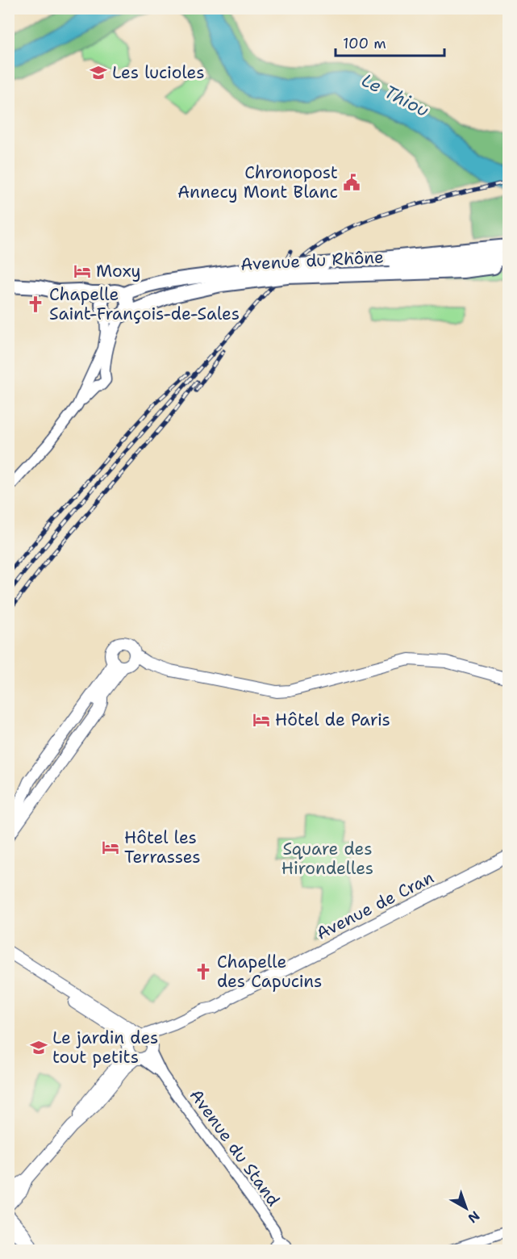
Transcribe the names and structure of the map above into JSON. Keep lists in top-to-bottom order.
{
  "streets": {
    "main road": ["Avenue du Rhône", "Avenue de Cran"],
    "street": ["Avenue du Stand"]
  },
  "crossings": [
    ["Avenue de Cran", "Avenue du Stand"]
  ],
  "water": ["Le Thiou"],
  "parks": ["Square des Hirondelles"],
  "places": {
    "school or university": ["Les lucioles", "Le jardin des tout petits"],
    "public building": ["Chronopost Annecy Mont Blanc"],
    "hotel": ["Moxy", "Hôtel de Paris", "Hôtel les Terrasses"],
    "church": ["Chapelle Saint-François-de-Sales", "Chapelle des Capucins"]
  },
  "scale_bar": "100 m",
  "north": "bottom right"
}
